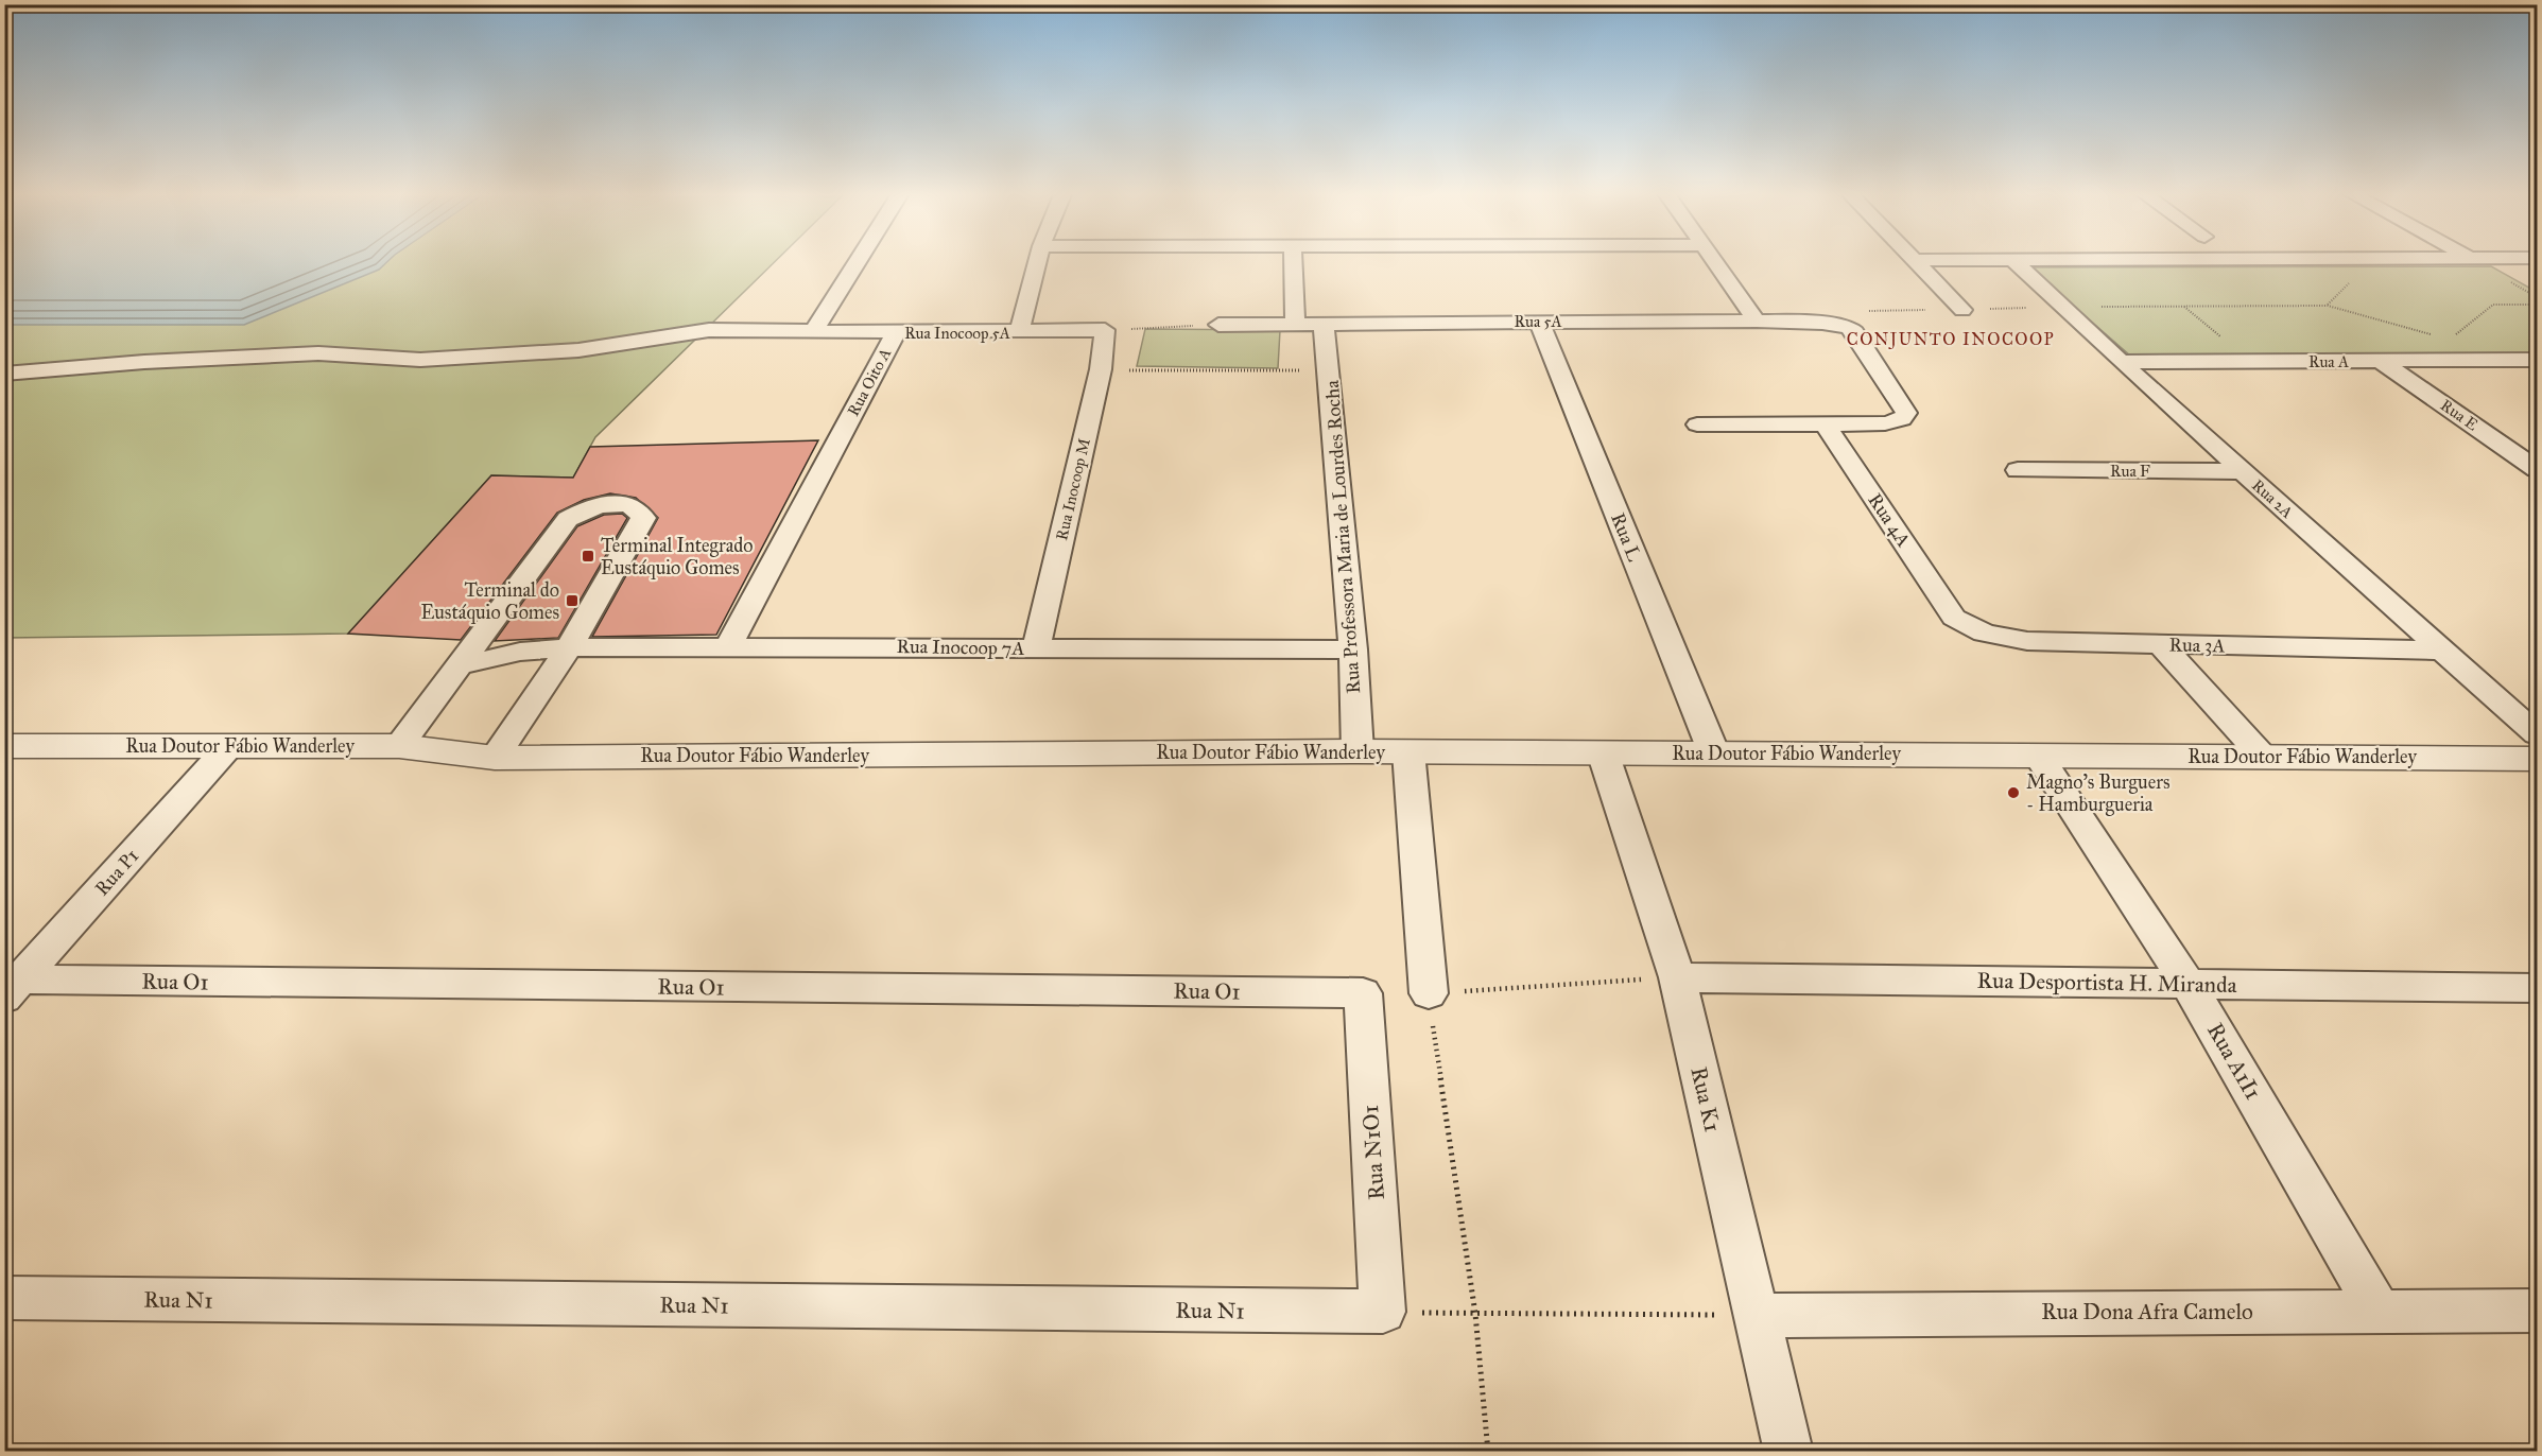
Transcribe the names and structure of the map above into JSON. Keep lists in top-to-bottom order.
{
  "streets": {
    "street": [
      "Rua 5A",
      "Rua Inocoop 5A",
      "Rua A",
      "Rua Oito A",
      "Rua E",
      "Rua F",
      "Rua Inocoop M",
      "Rua 2A",
      "Rua 4A",
      "Rua Professora Maria de Lourdes Rocha",
      "Rua L",
      "Rua 3A",
      "Rua Inocoop 7A",
      "Rua Doutor Fábio Wanderley",
      "Rua P1",
      "Rua O1",
      "Rua Desportista H. Miranda",
      "Rua A1I1",
      "Rua K1",
      "Rua N1O1",
      "Rua N1",
      "Rua Dona Afra Camelo"
    ]
  },
  "crossings": [
    ["Rua 5A", "Rua 4A"],
    ["Rua 5A", "Rua Professora Maria de Lourdes Rocha"],
    ["Rua 5A", "Rua L"],
    ["Rua Inocoop 5A", "Rua Oito A"],
    ["Rua A", "Rua E"],
    ["Rua A", "Rua 2A"],
    ["Rua Oito A", "Rua Inocoop 7A"],
    ["Rua F", "Rua 2A"],
    ["Rua Inocoop M", "Rua Inocoop 7A"],
    ["Rua 2A", "Rua 3A"],
    ["Rua 4A", "Rua 3A"],
    ["Rua Professora Maria de Lourdes Rocha", "Rua Inocoop 7A"],
    ["Rua Professora Maria de Lourdes Rocha", "Rua Doutor Fábio Wanderley"],
    ["Rua L", "Rua Doutor Fábio Wanderley"],
    ["Rua Doutor Fábio Wanderley", "Rua P1"],
    ["Rua Doutor Fábio Wanderley", "Rua A1I1"],
    ["Rua Doutor Fábio Wanderley", "Rua K1"],
    ["Rua P1", "Rua O1"],
    ["Rua O1", "Rua N1O1"],
    ["Rua Desportista H. Miranda", "Rua A1I1"],
    ["Rua Desportista H. Miranda", "Rua K1"],
    ["Rua A1I1", "Rua Dona Afra Camelo"],
    ["Rua K1", "Rua Dona Afra Camelo"],
    ["Rua N1O1", "Rua N1"]
  ],
  "districts": ["CONJUNTO INOCOOP"],
  "places": {
    "transit": ["Terminal Integrado Eustáquio Gomes", "Terminal do Eustáquio Gomes"],
    "other": ["Magno's Burguers - Hamburgueria"]
  }
}
